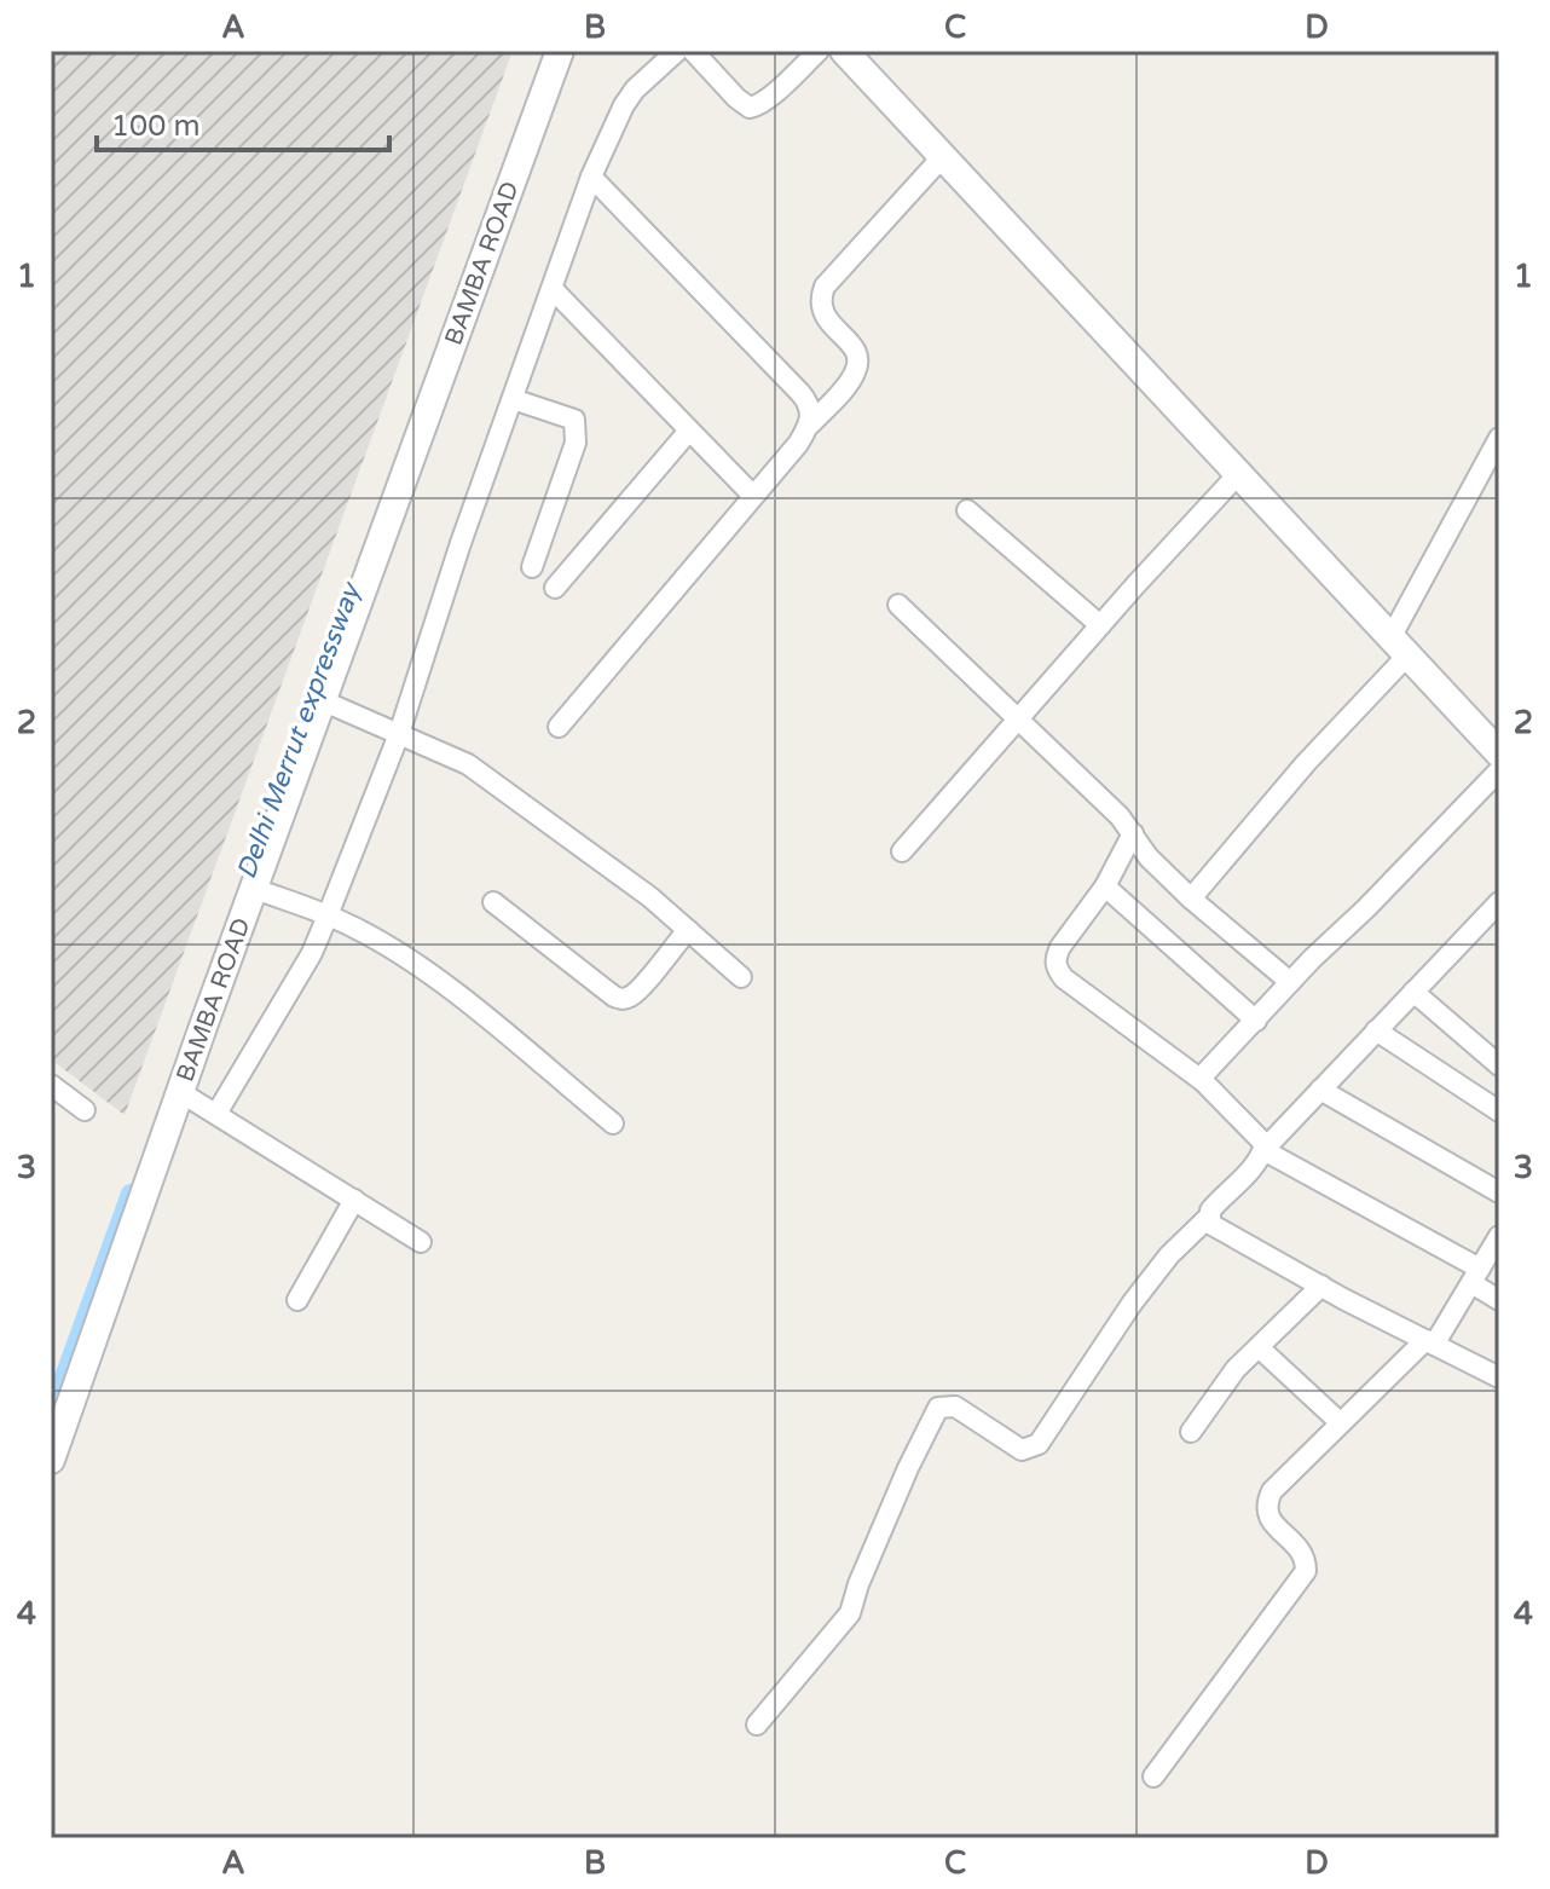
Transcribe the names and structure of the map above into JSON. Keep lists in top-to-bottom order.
{
  "streets": {
    "street": ["BAMBA ROAD"]
  },
  "water": ["Delhi Merrut expressway"],
  "scale_bar": "100 m",
  "grid": {
    "columns": [
      "A",
      "B",
      "C",
      "D"
    ],
    "rows": [
      "1",
      "2",
      "3",
      "4"
    ]
  }
}
